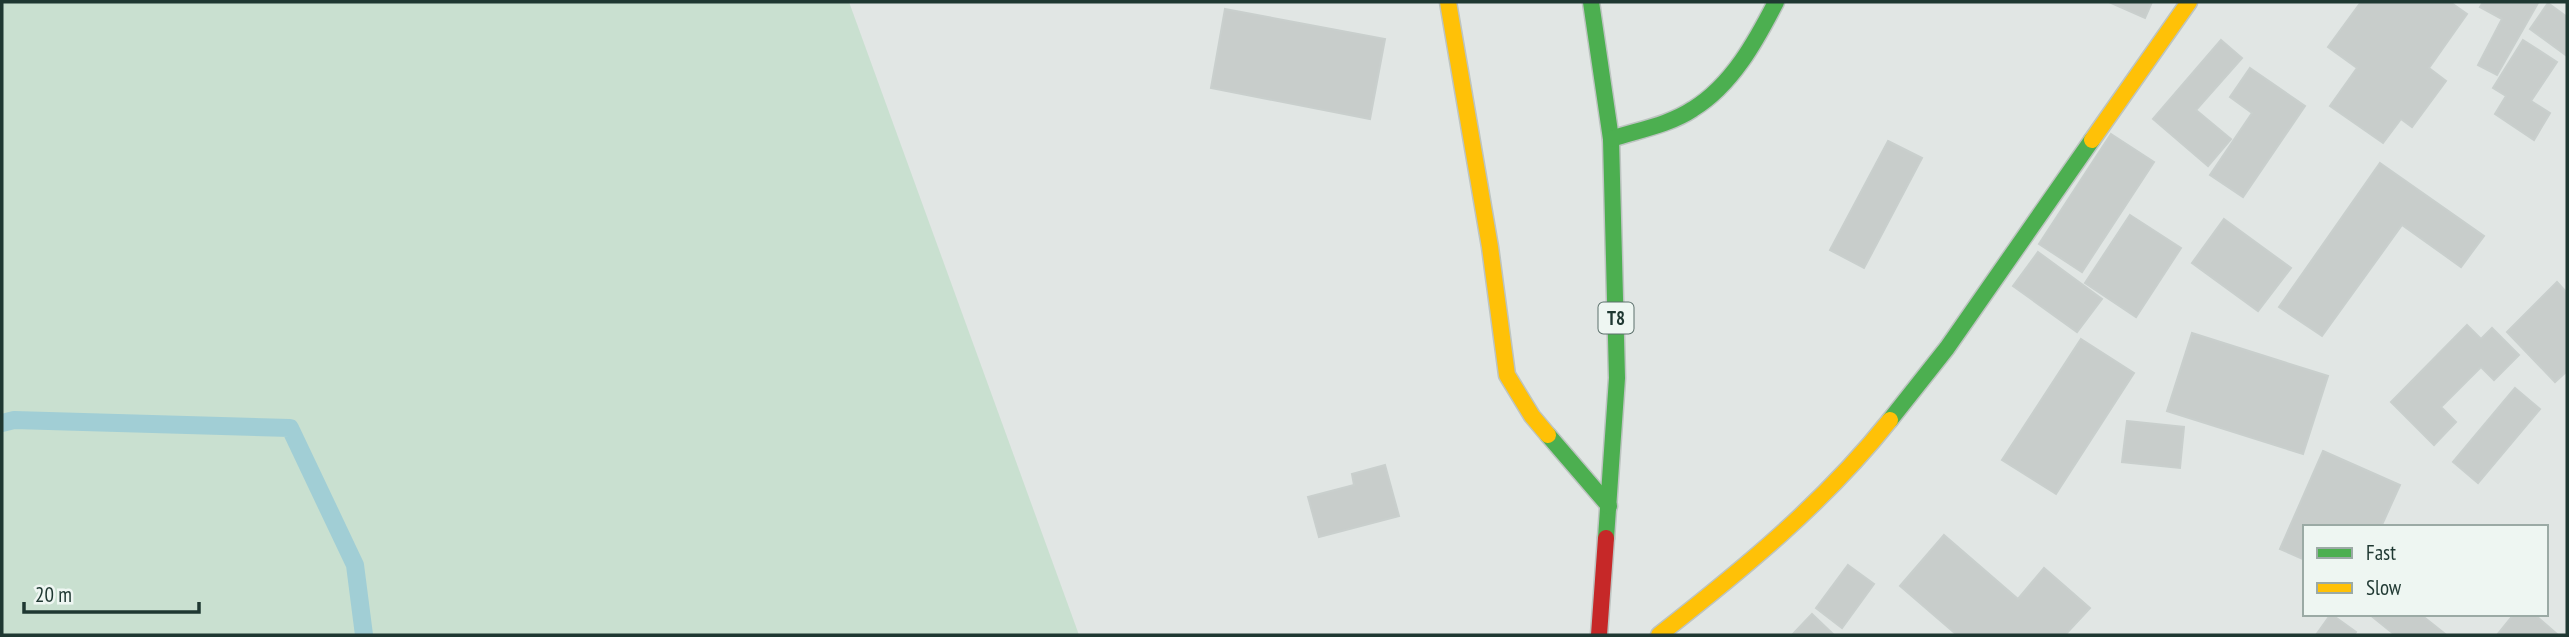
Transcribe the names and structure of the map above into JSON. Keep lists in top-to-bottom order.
{
  "streets": {
    "main road": ["T8"]
  },
  "legend": ["Fast", "Slow"],
  "scale_bar": "20 m"
}
